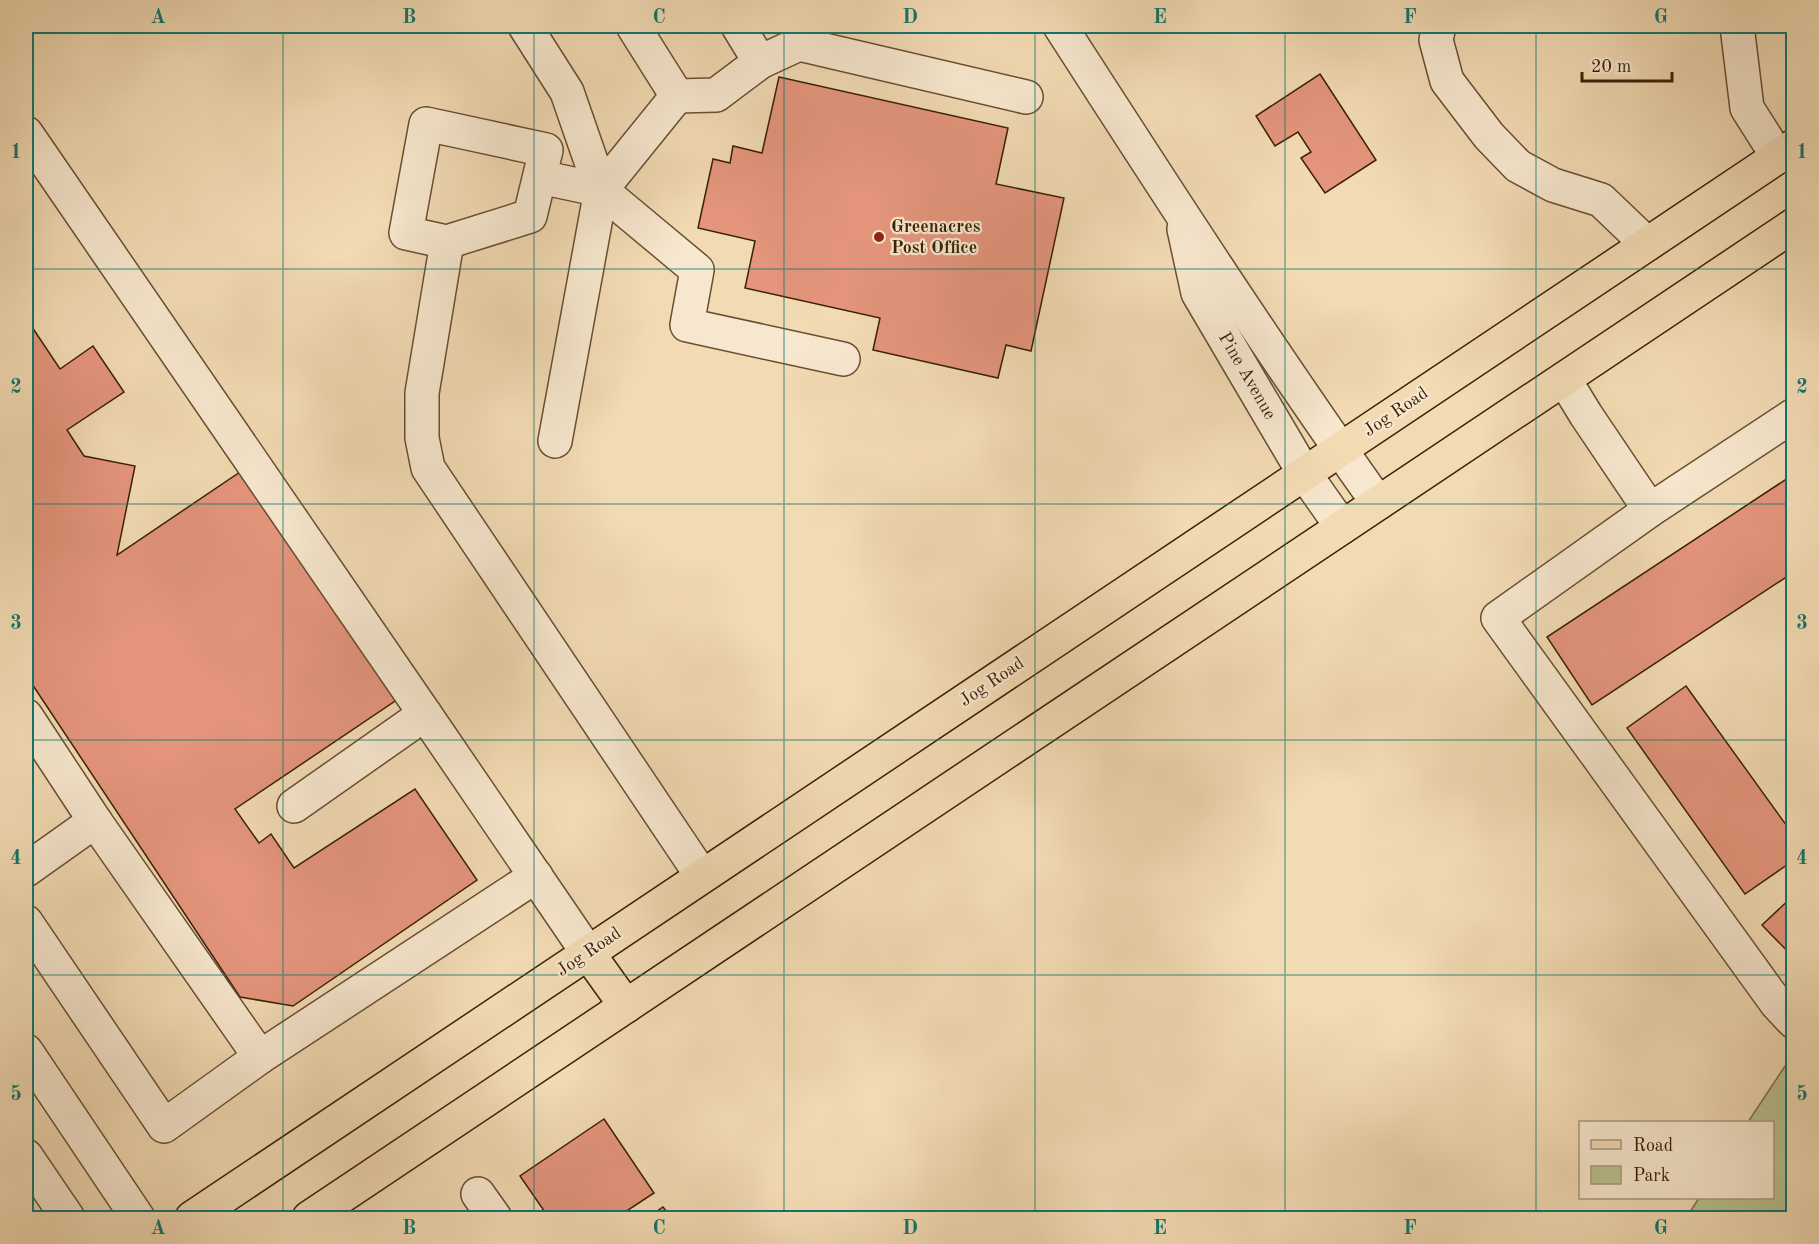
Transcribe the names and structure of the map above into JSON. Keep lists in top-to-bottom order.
{
  "streets": {
    "main road": ["Jog Road"],
    "street": ["Pine Avenue"]
  },
  "crossings": [
    ["Pine Avenue", "Jog Road"]
  ],
  "places": ["Greenacres Post Office"],
  "legend": ["Road", "Park"],
  "scale_bar": "20 m",
  "grid": {
    "columns": [
      "A",
      "B",
      "C",
      "D",
      "E",
      "F",
      "G"
    ],
    "rows": [
      "1",
      "2",
      "3",
      "4",
      "5"
    ]
  }
}
